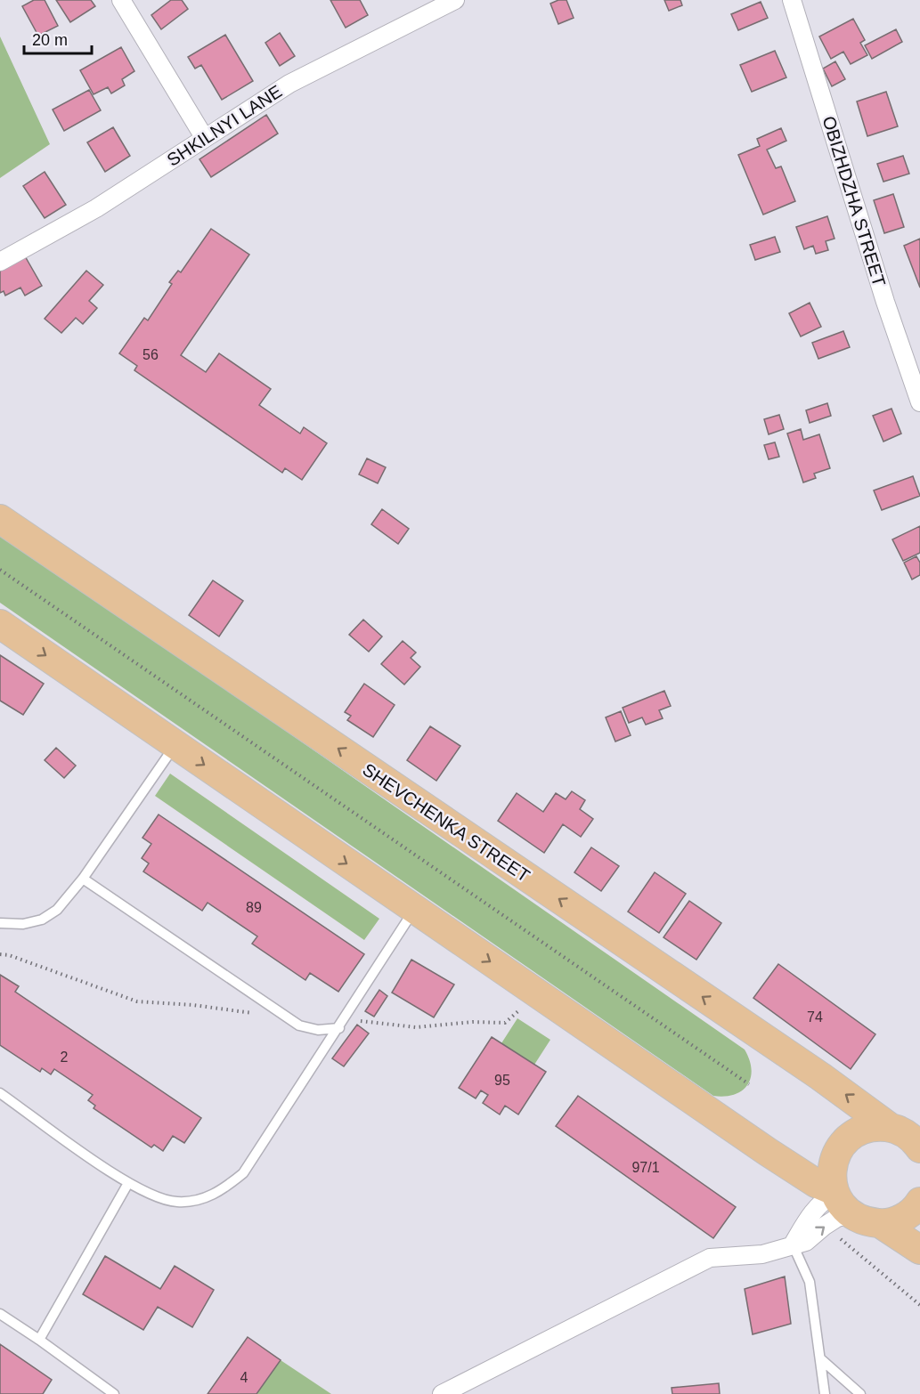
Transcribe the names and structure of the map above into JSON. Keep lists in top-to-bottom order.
{
  "streets": {
    "main road": ["SHEVCHENKA STREET"],
    "street": ["SHKILNYI LANE", "OBIZHDZHA STREET"]
  },
  "house_numbers": [
    "56",
    "89",
    "74",
    "2",
    "95",
    "97/1",
    "4"
  ],
  "scale_bar": "20 m"
}
